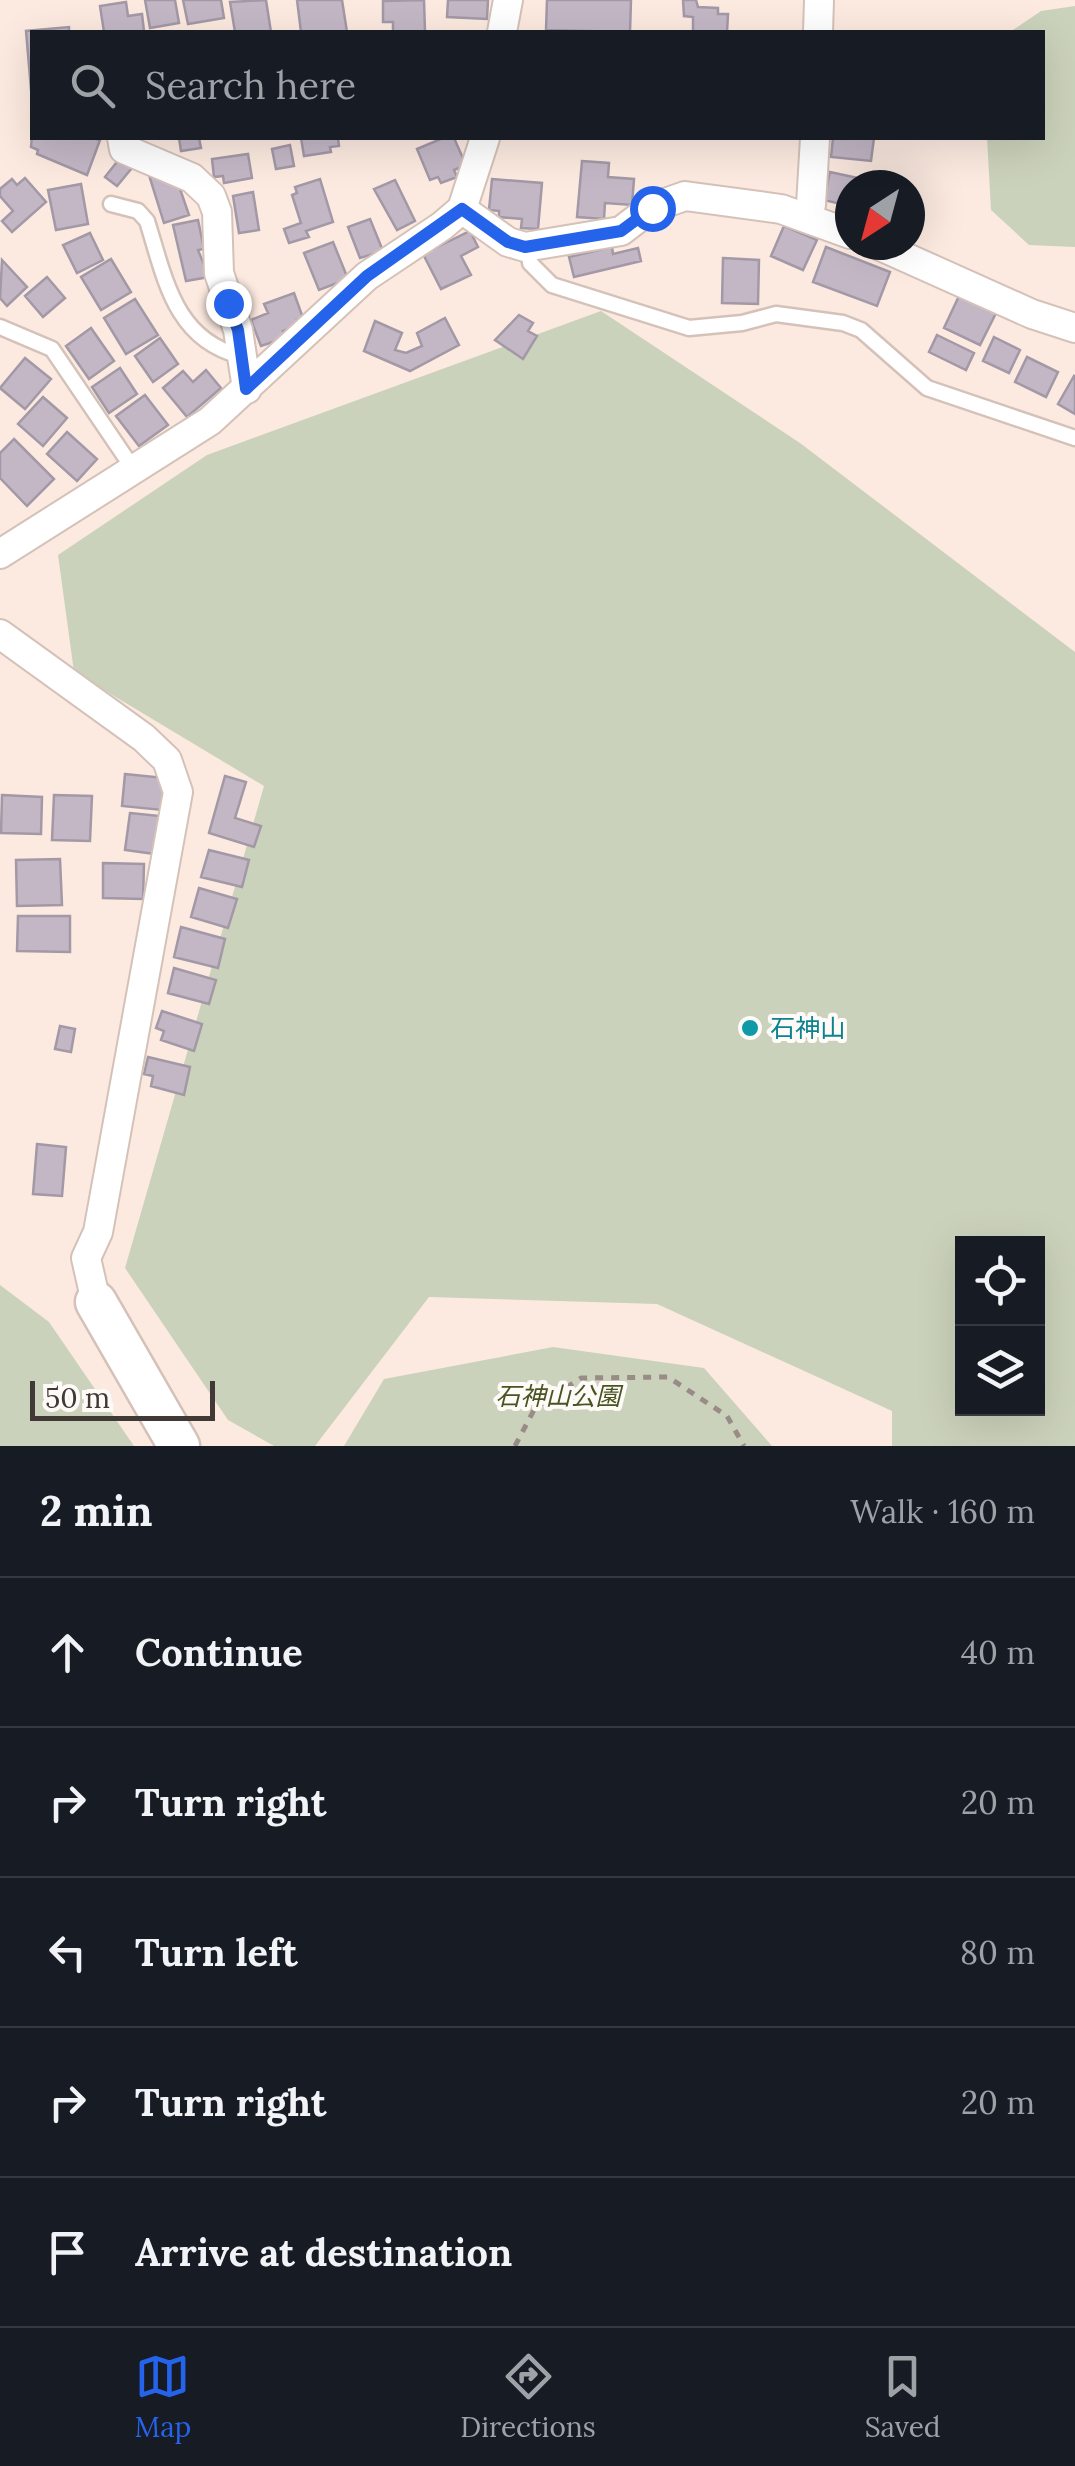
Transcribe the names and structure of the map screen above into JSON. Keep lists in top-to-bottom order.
{
  "parks": ["石神山公園"],
  "places": ["石神山"],
  "scale_bar": "50 m",
  "north": "bottom left",
  "page": {
    "search": "Search here",
    "scale": "50 m",
    "heading": ["2 min", "Walk · 160 m"],
    "list": [
      ["Continue", "40 m"],
      ["Turn right", "20 m"],
      ["Turn left", "80 m"],
      ["Turn right", "20 m"],
      "Arrive at destination"
    ],
    "nav": ["Map", "Directions", "Saved"]
  }
}
